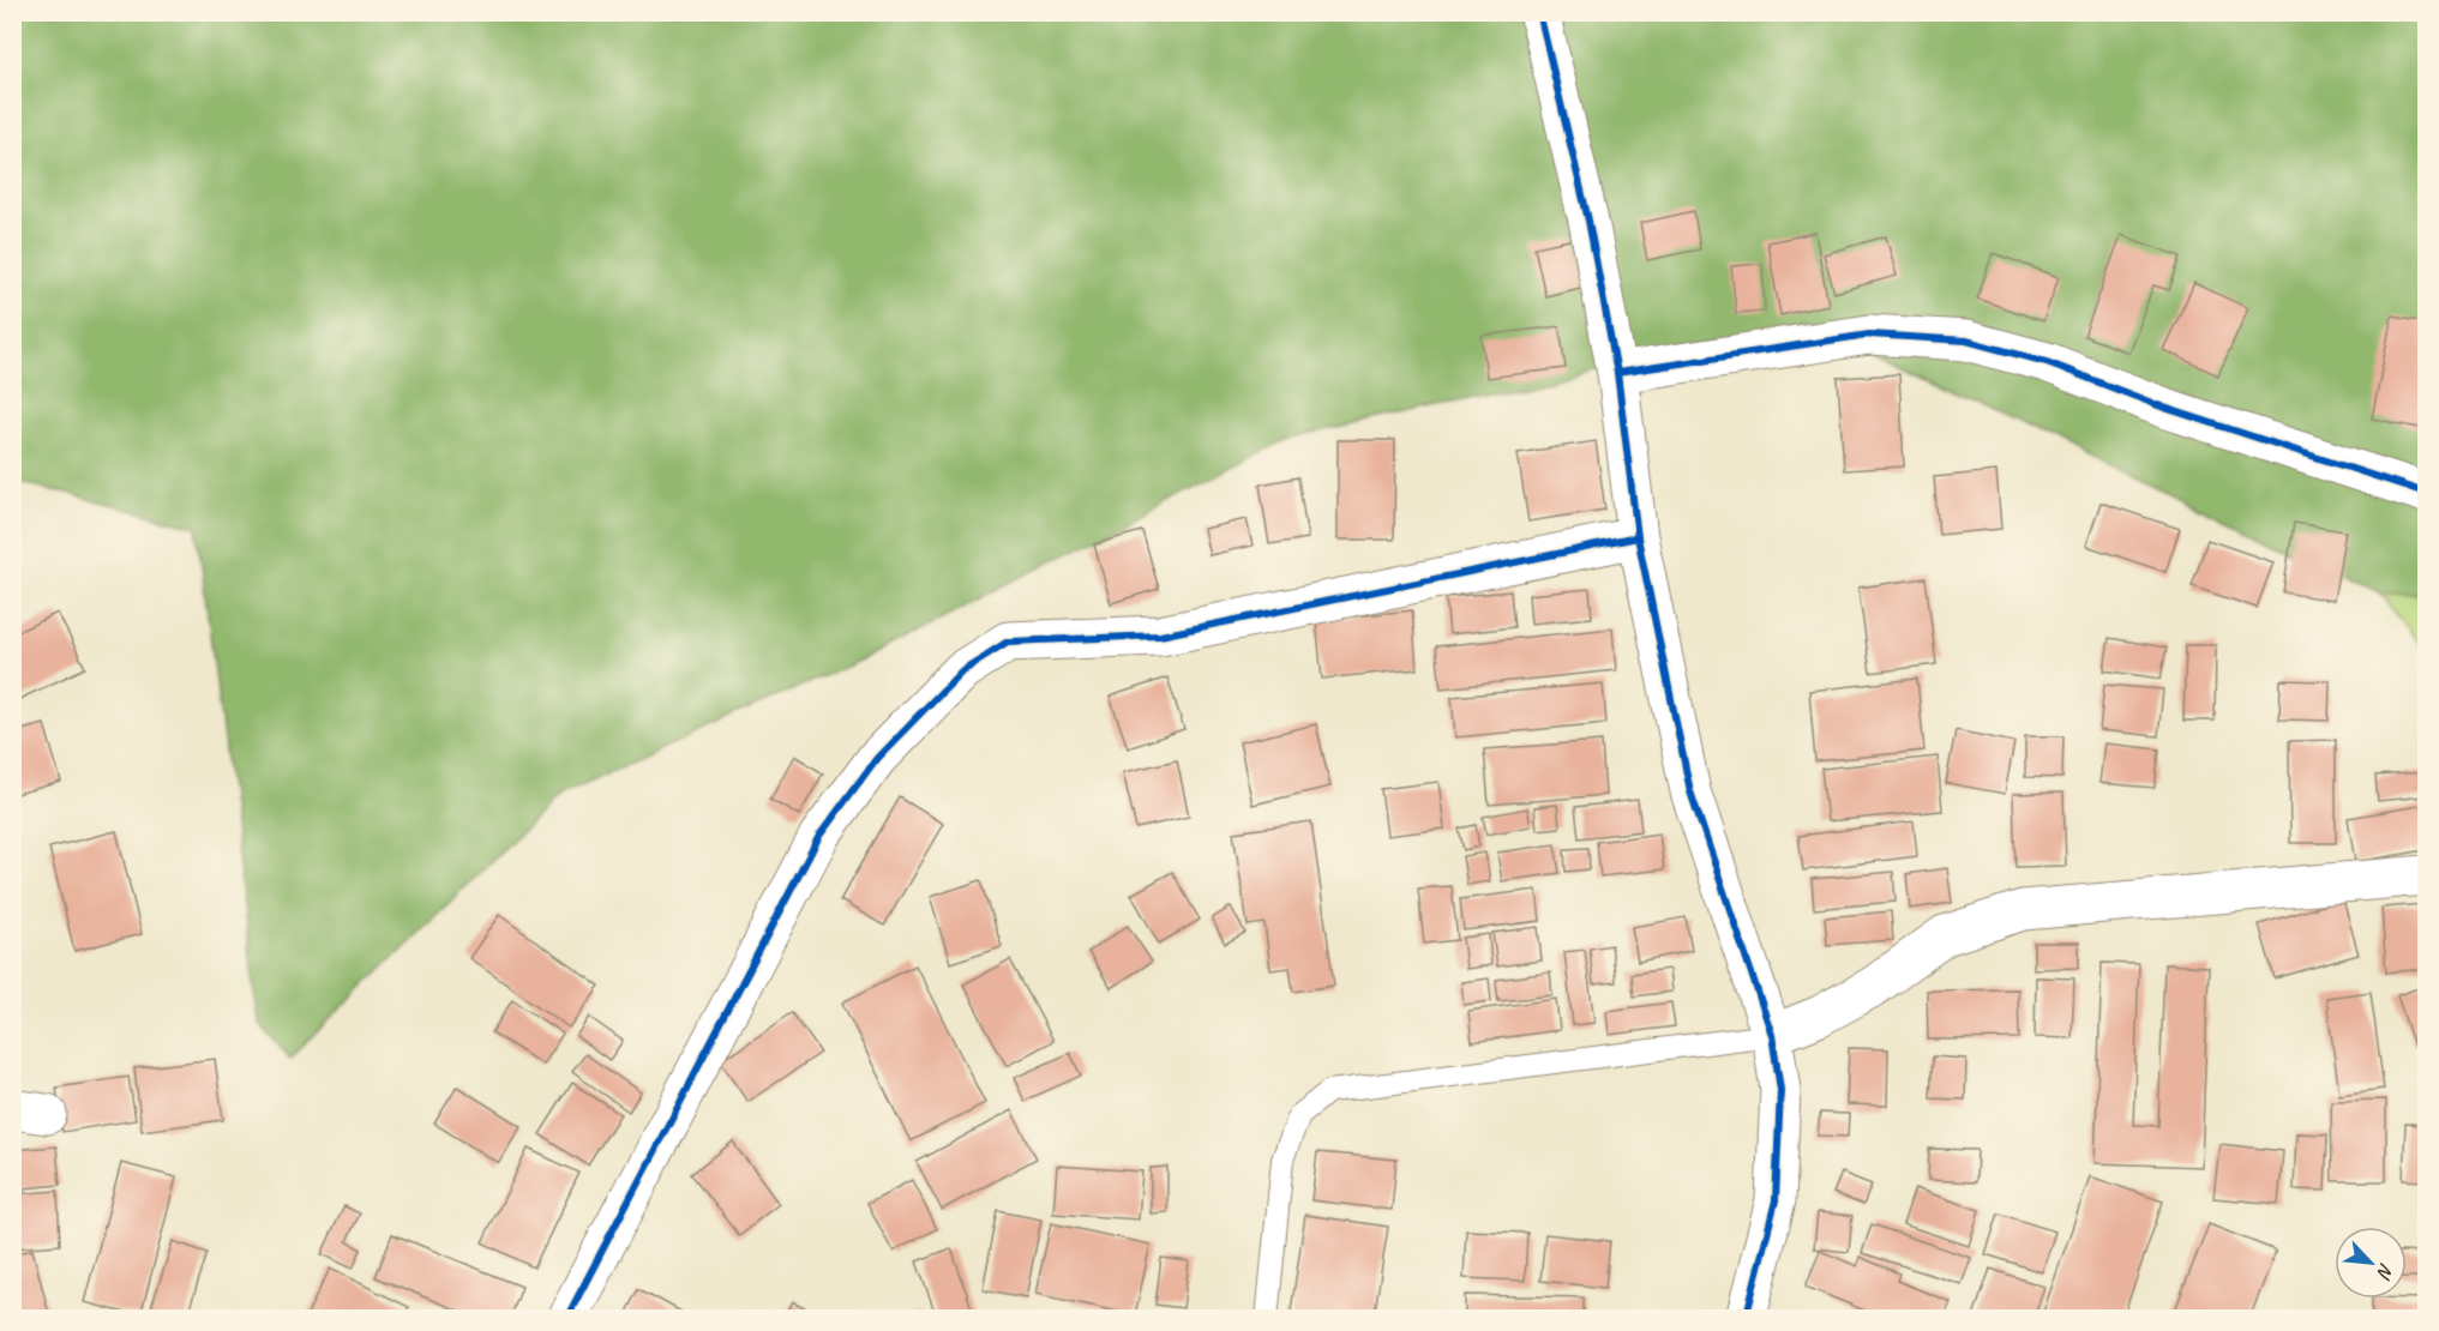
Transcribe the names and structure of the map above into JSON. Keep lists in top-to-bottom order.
{
  "north": "bottom right"
}
